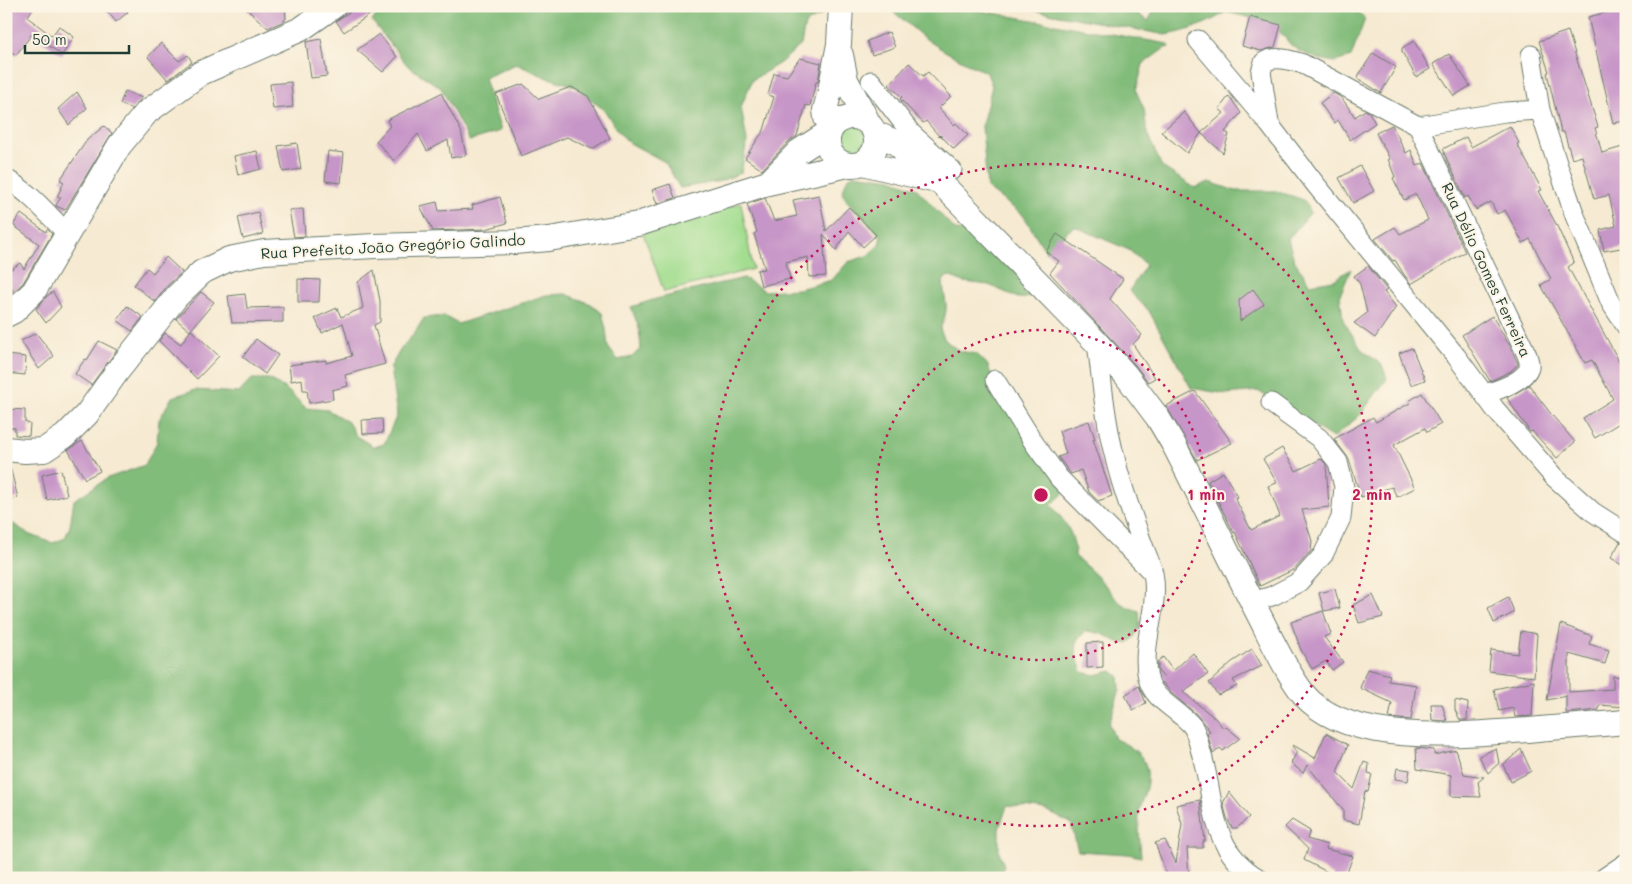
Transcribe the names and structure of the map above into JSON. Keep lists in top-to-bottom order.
{
  "streets": {
    "main road": ["Rua Prefeito João Gregório Galindo"],
    "street": ["Rua Délio Gomes Ferreira"]
  },
  "scale_bar": "50 m",
  "rings": ["1 min", "2 min"]
}
